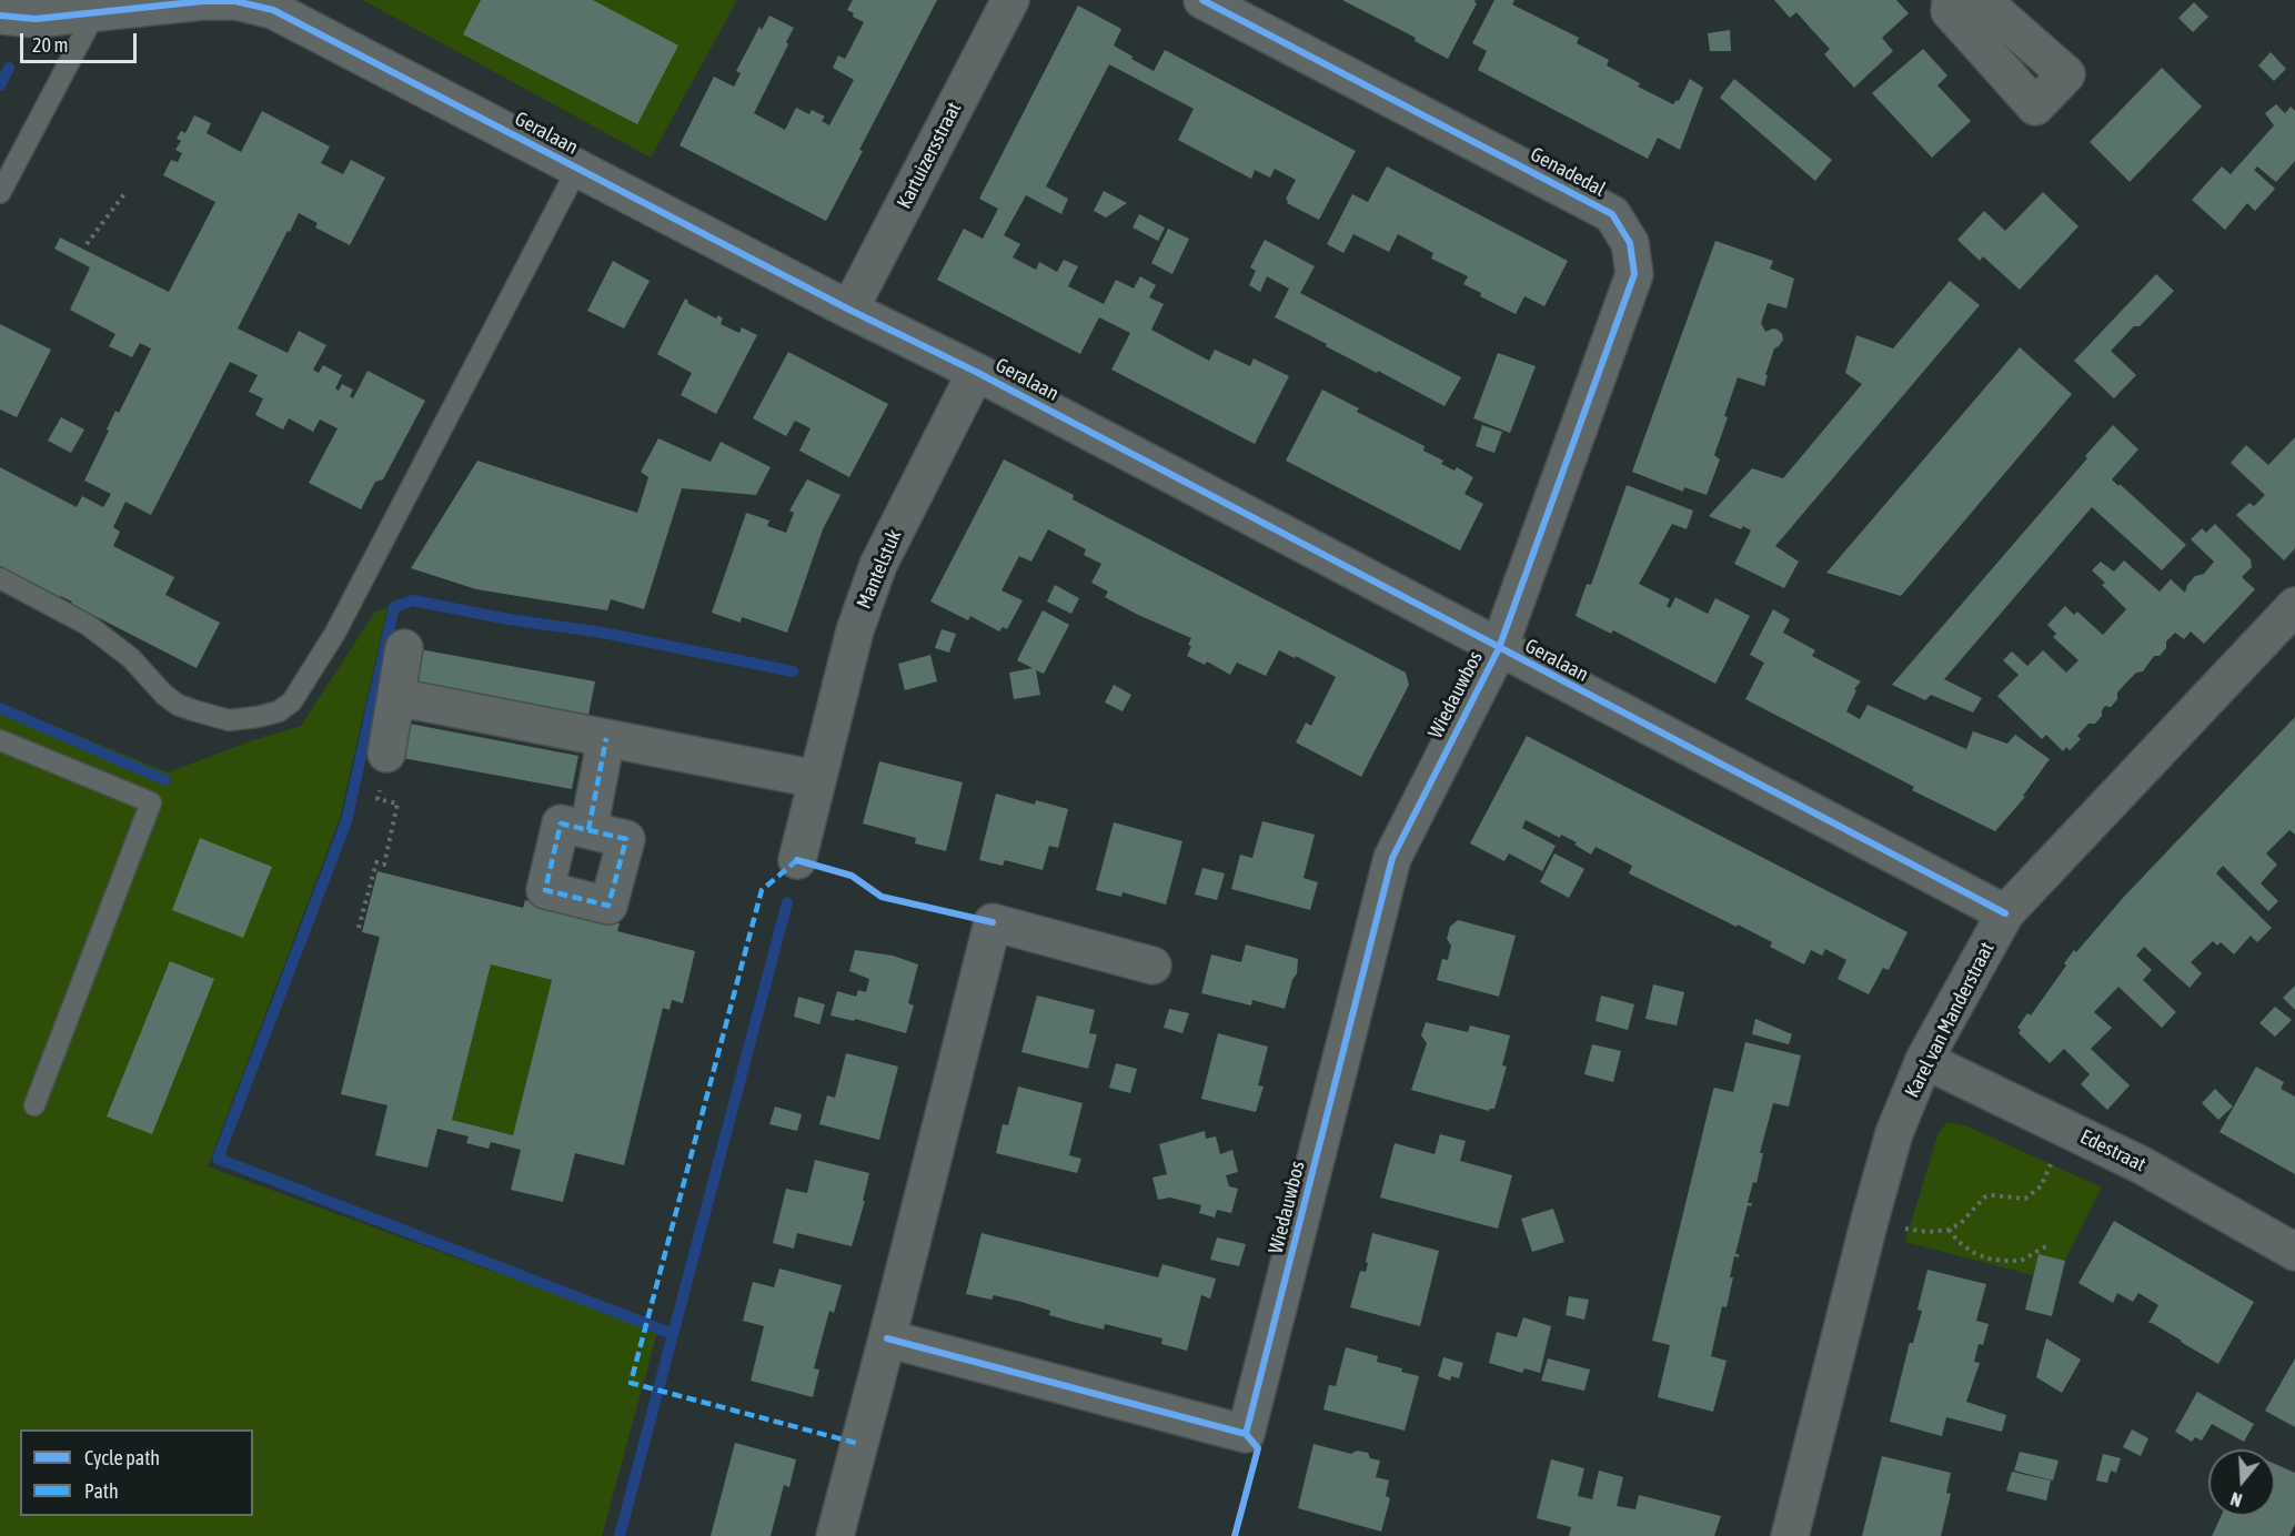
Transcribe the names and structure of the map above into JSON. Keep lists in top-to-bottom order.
{
  "streets": {
    "street": [
      "Geralaan",
      "Kartuizersstraat",
      "Genadedal",
      "Mantelstuk",
      "Wiedauwbos",
      "Karel van Manderstraat",
      "Edestraat"
    ]
  },
  "crossings": [
    ["Geralaan", "Kartuizersstraat"],
    ["Geralaan", "Genadedal"],
    ["Geralaan", "Mantelstuk"],
    ["Geralaan", "Wiedauwbos"],
    ["Geralaan", "Karel van Manderstraat"],
    ["Genadedal", "Wiedauwbos"],
    ["Karel van Manderstraat", "Edestraat"]
  ],
  "legend": ["Cycle path", "Path"],
  "scale_bar": "20 m",
  "north": "bottom"
}
